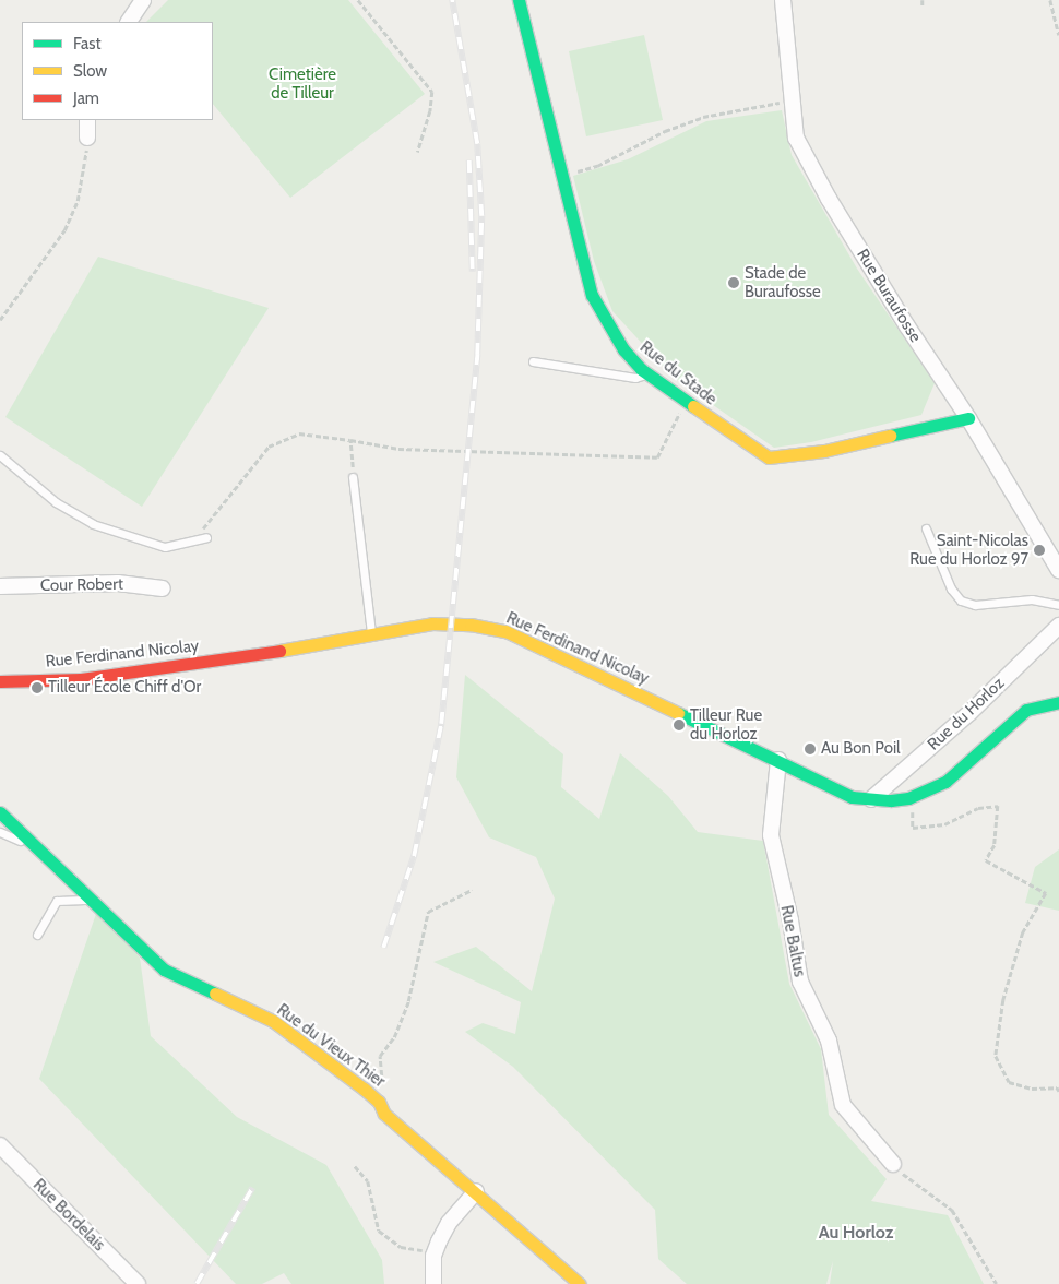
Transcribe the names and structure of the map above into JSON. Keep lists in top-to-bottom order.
{
  "streets": {
    "street": [
      "Rue Buraufosse",
      "Rue du Stade",
      "Cour Robert",
      "Rue Ferdinand Nicolay",
      "Rue du Horloz",
      "Rue Baltus",
      "Rue du Vieux Thier",
      "Rue Bordelais"
    ]
  },
  "crossings": [
    ["Rue Buraufosse", "Rue du Stade"],
    ["Rue Ferdinand Nicolay", "Rue du Horloz"],
    ["Rue Ferdinand Nicolay", "Rue Baltus"]
  ],
  "districts": ["Au Horloz"],
  "parks": ["Cimetière de Tilleur"],
  "places": [
    "Stade de Buraufosse",
    "Saint-Nicolas Rue du Horloz 97",
    "Tilleur École Chiff d'Or",
    "Tilleur Rue du Horloz",
    "Au Bon Poil"
  ],
  "legend": ["Fast", "Slow", "Jam"]
}
